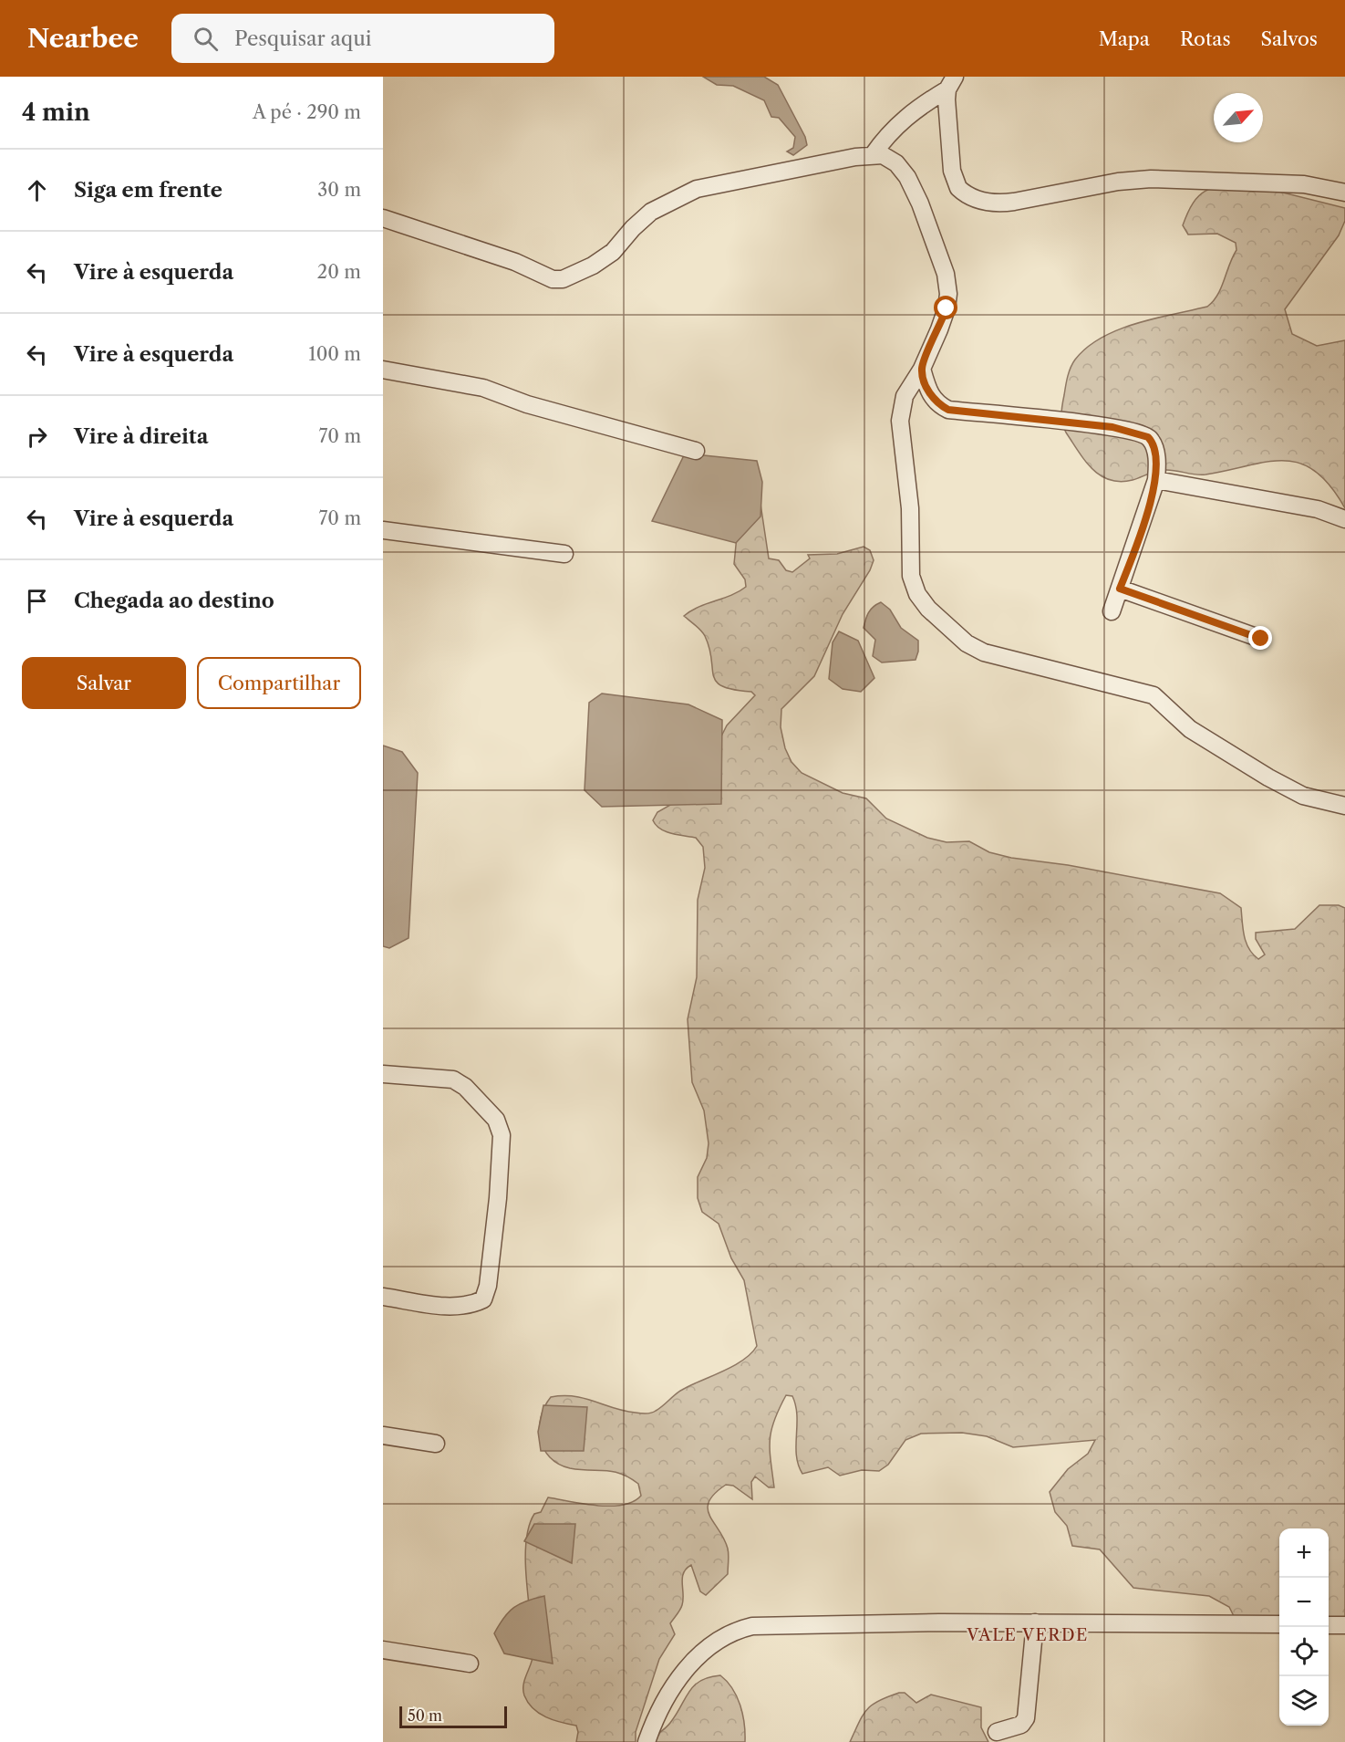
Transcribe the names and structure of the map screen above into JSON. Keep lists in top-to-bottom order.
{
  "districts": ["VALE VERDE"],
  "scale_bar": "50 m",
  "north": "top right",
  "page": {
    "header": "Nearbee",
    "search": "Pesquisar aqui",
    "nav": ["Mapa", "Rotas", "Salvos"],
    "heading": ["4 min", "A pé · 290 m"],
    "list": [
      ["Siga em frente", "30 m"],
      ["Vire à esquerda", "20 m"],
      ["Vire à esquerda", "100 m"],
      ["Vire à direita", "70 m"],
      ["Vire à esquerda", "70 m"],
      "Chegada ao destino"
    ],
    "buttons": ["Salvar", "Compartilhar"],
    "map_buttons": ["+", "−"],
    "scale": "50 m"
  }
}
